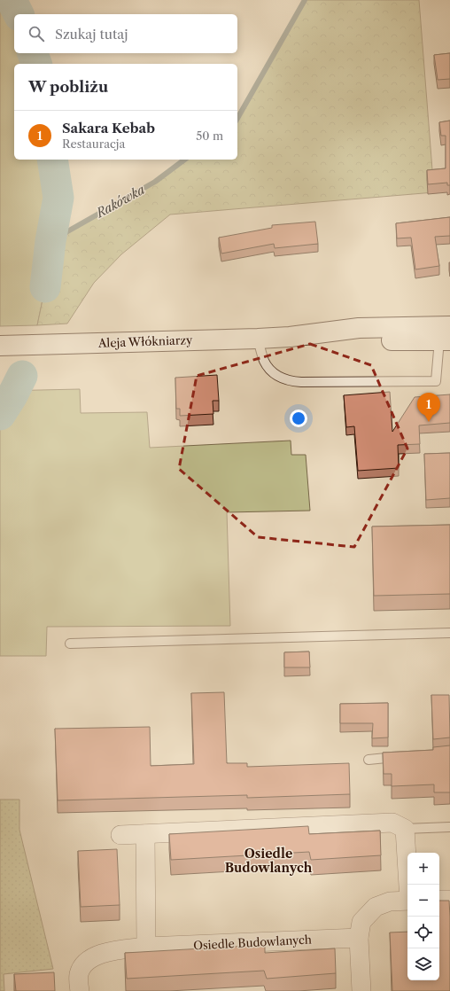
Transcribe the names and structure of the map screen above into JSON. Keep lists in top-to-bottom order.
{
  "streets": {
    "main road": ["Aleja Włókniarzy"],
    "street": ["Osiedle Budowlanych"]
  },
  "districts": ["Osiedle Budowlanych"],
  "water": ["Rakówka"],
  "page": {
    "search": "Szukaj tutaj",
    "heading": "W pobliżu",
    "list": [
      {
        "mark": "1",
        "name": "Sakara Kebab",
        "note": "Restauracja",
        "value": "50 m"
      }
    ],
    "pins": "1",
    "map_buttons": ["+", "−"]
  }
}
